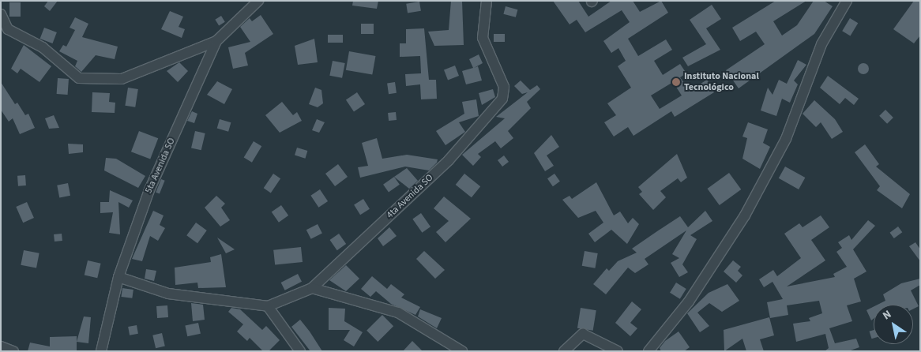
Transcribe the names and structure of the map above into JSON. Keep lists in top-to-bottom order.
{
  "streets": {
    "street": ["5ta Avenida SO", "4ta Avenida SO"]
  },
  "places": ["Instituto Nacional Tecnológico"],
  "north": "top left"
}
